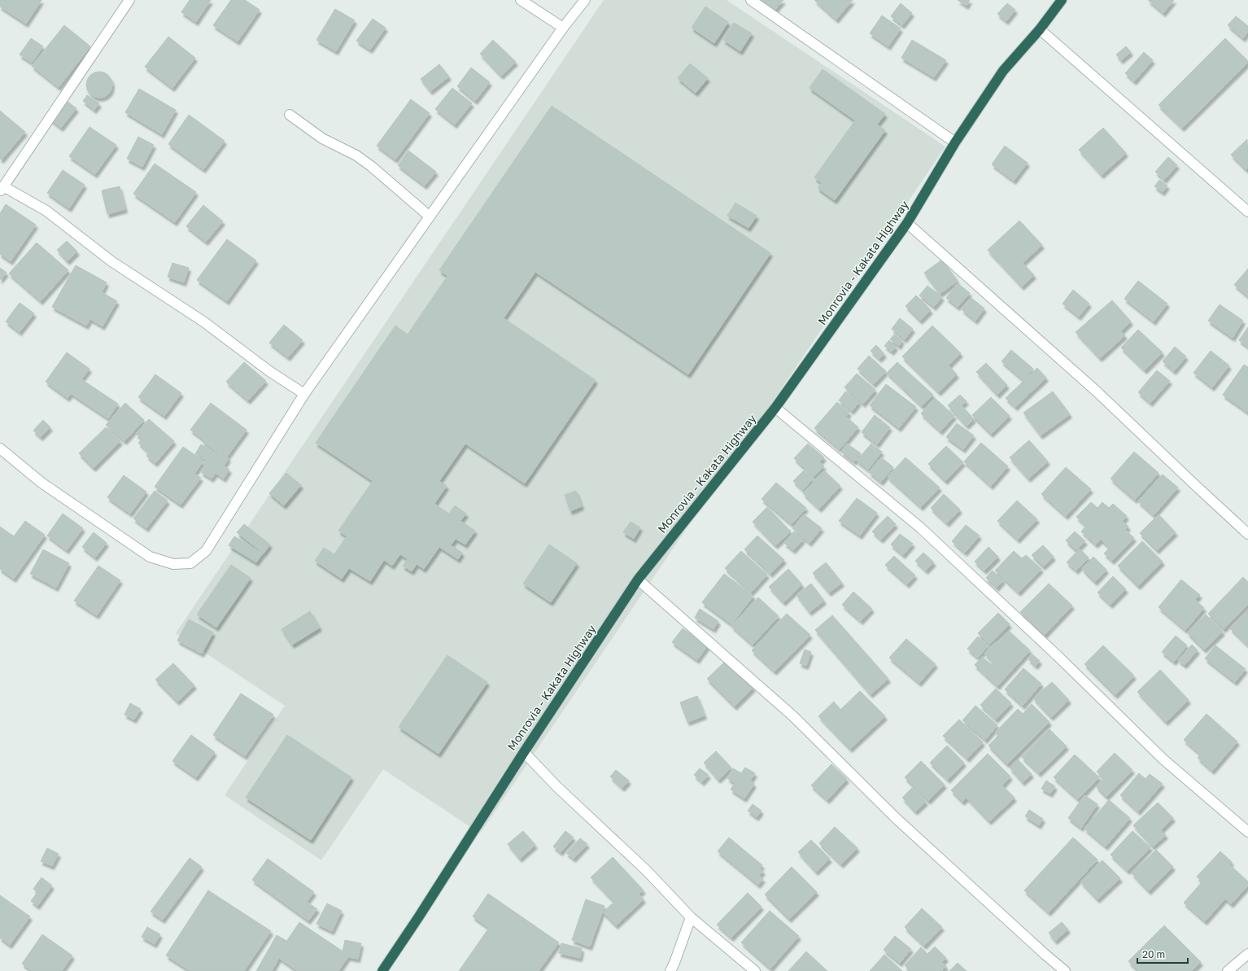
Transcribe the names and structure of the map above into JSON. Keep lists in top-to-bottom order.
{
  "streets": {
    "highway": ["Monrovia - Kakata Highway"]
  },
  "scale_bar": "20 m"
}
